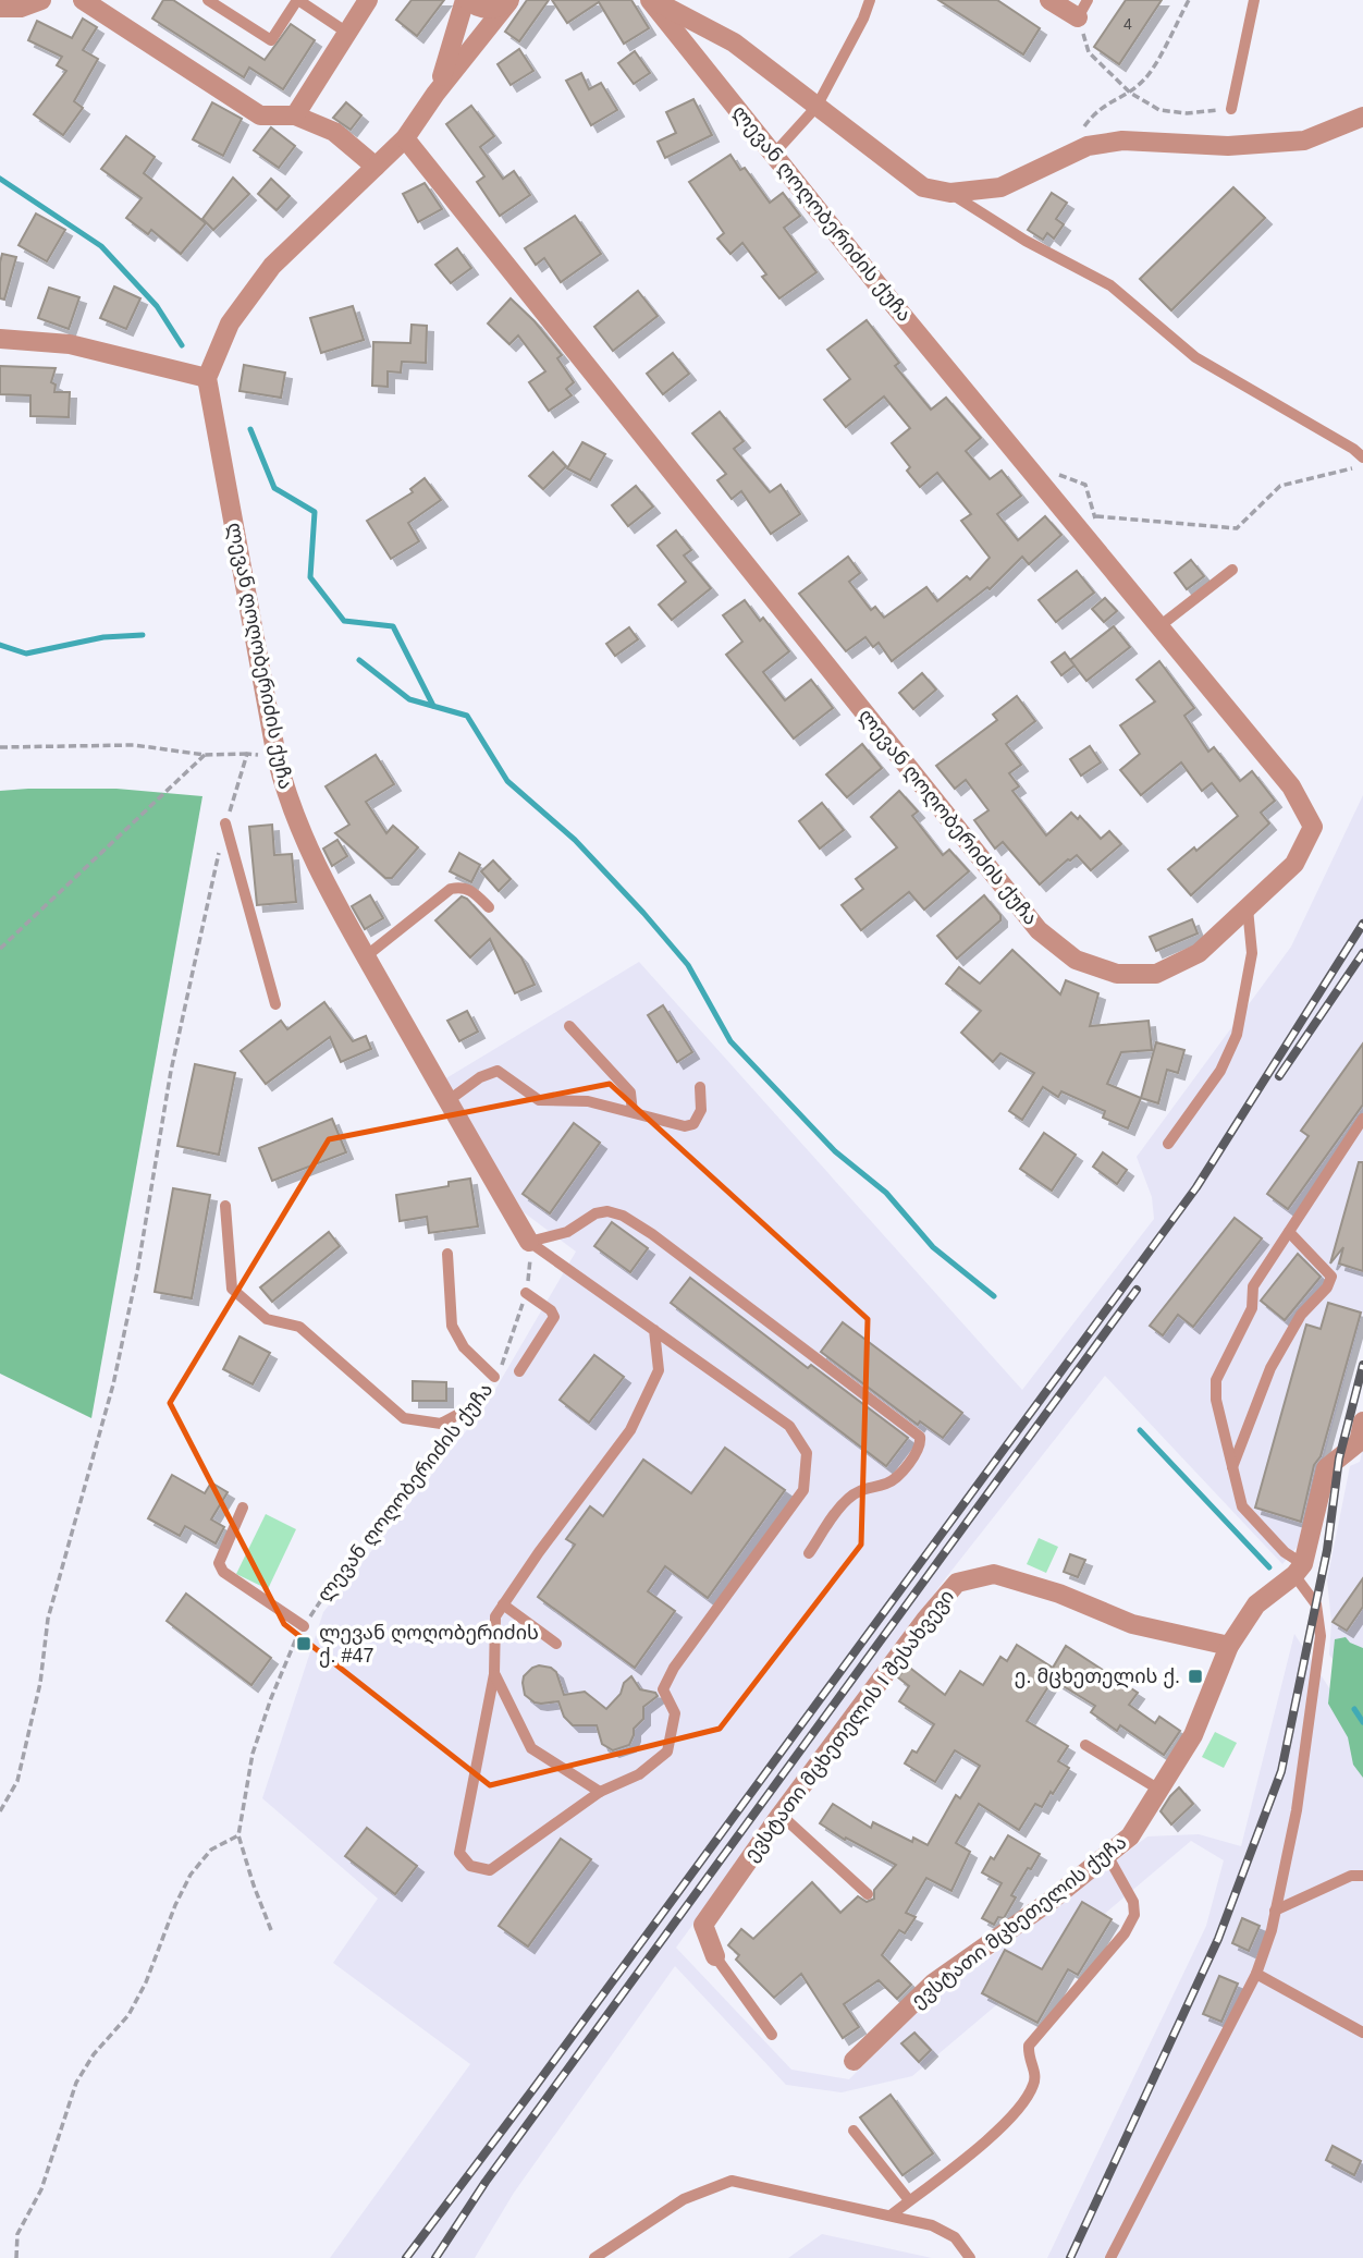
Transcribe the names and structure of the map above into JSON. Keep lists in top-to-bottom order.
{
  "streets": {
    "street": ["ლევან ღოღობერიძის ქუჩა", "ევსტათი მცხეთელის I შესახვევი", "ევსტათი მცხეთელის ქუჩა"]
  },
  "crossings": [
    ["ევსტათი მცხეთელის I შესახვევი", "ევსტათი მცხეთელის ქუჩა"]
  ],
  "places": {
    "transit": ["ლევან ღოღობერიძის ქ. #47", "ე. მცხეთელის ქ."]
  },
  "house_numbers": ["4"]
}
